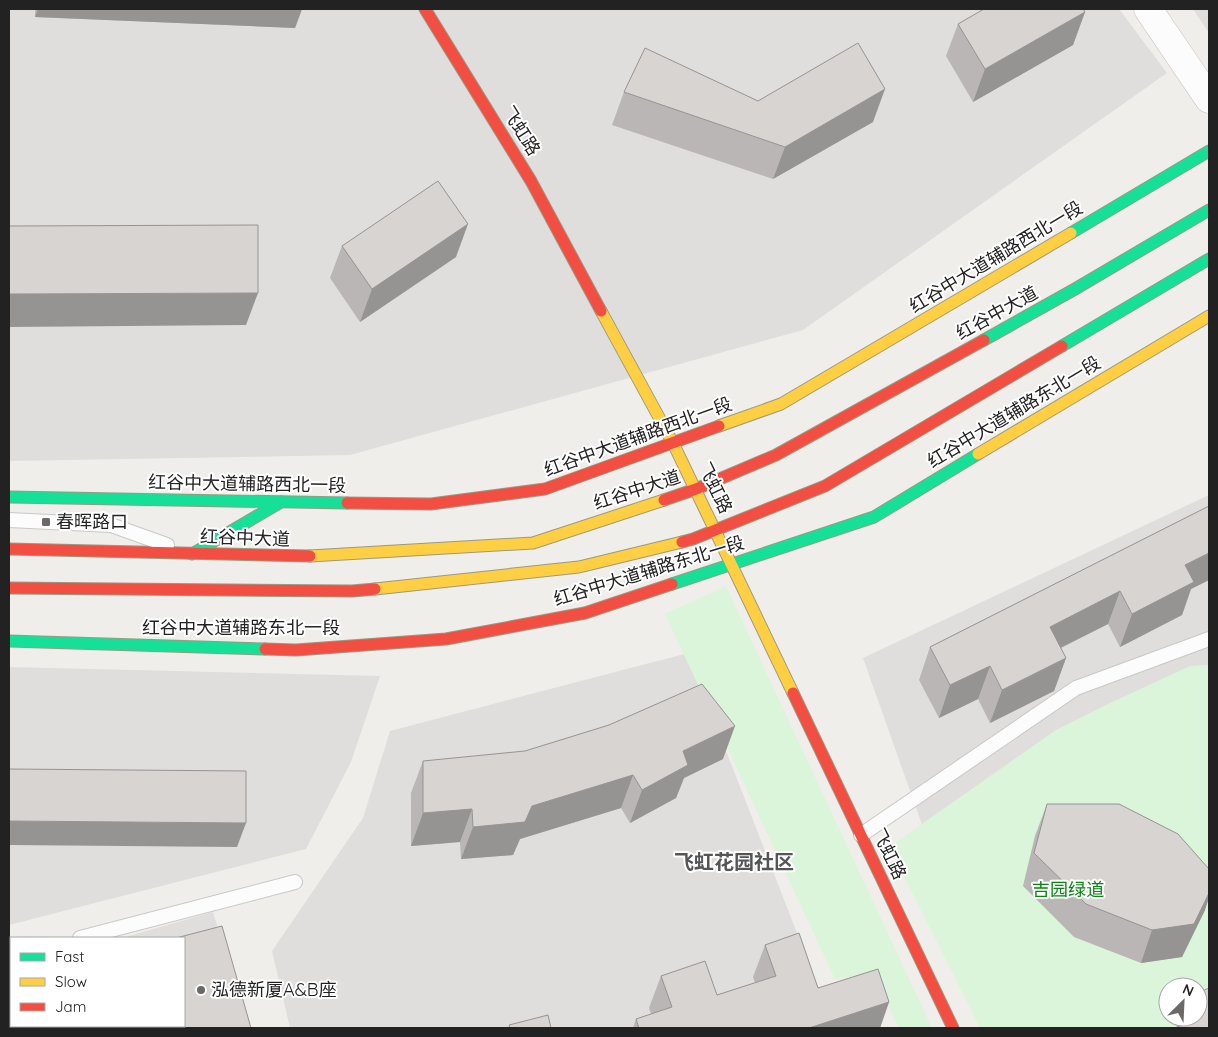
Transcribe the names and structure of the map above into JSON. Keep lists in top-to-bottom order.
{
  "streets": {
    "street": [
      "飞虹路",
      "红谷中大道辅路西北一段",
      "红谷中大道",
      "红谷中大道辅路东北一段"
    ]
  },
  "crossings": [
    ["飞虹路", "红谷中大道辅路西北一段"],
    ["飞虹路", "红谷中大道"],
    ["飞虹路", "红谷中大道辅路东北一段"]
  ],
  "districts": ["飞虹花园社区"],
  "parks": ["吉园绿道"],
  "places": {
    "transit": ["春晖路口"],
    "other": ["泓德新厦A&B座"]
  },
  "legend": ["Fast", "Slow", "Jam"],
  "north": "top right"
}
